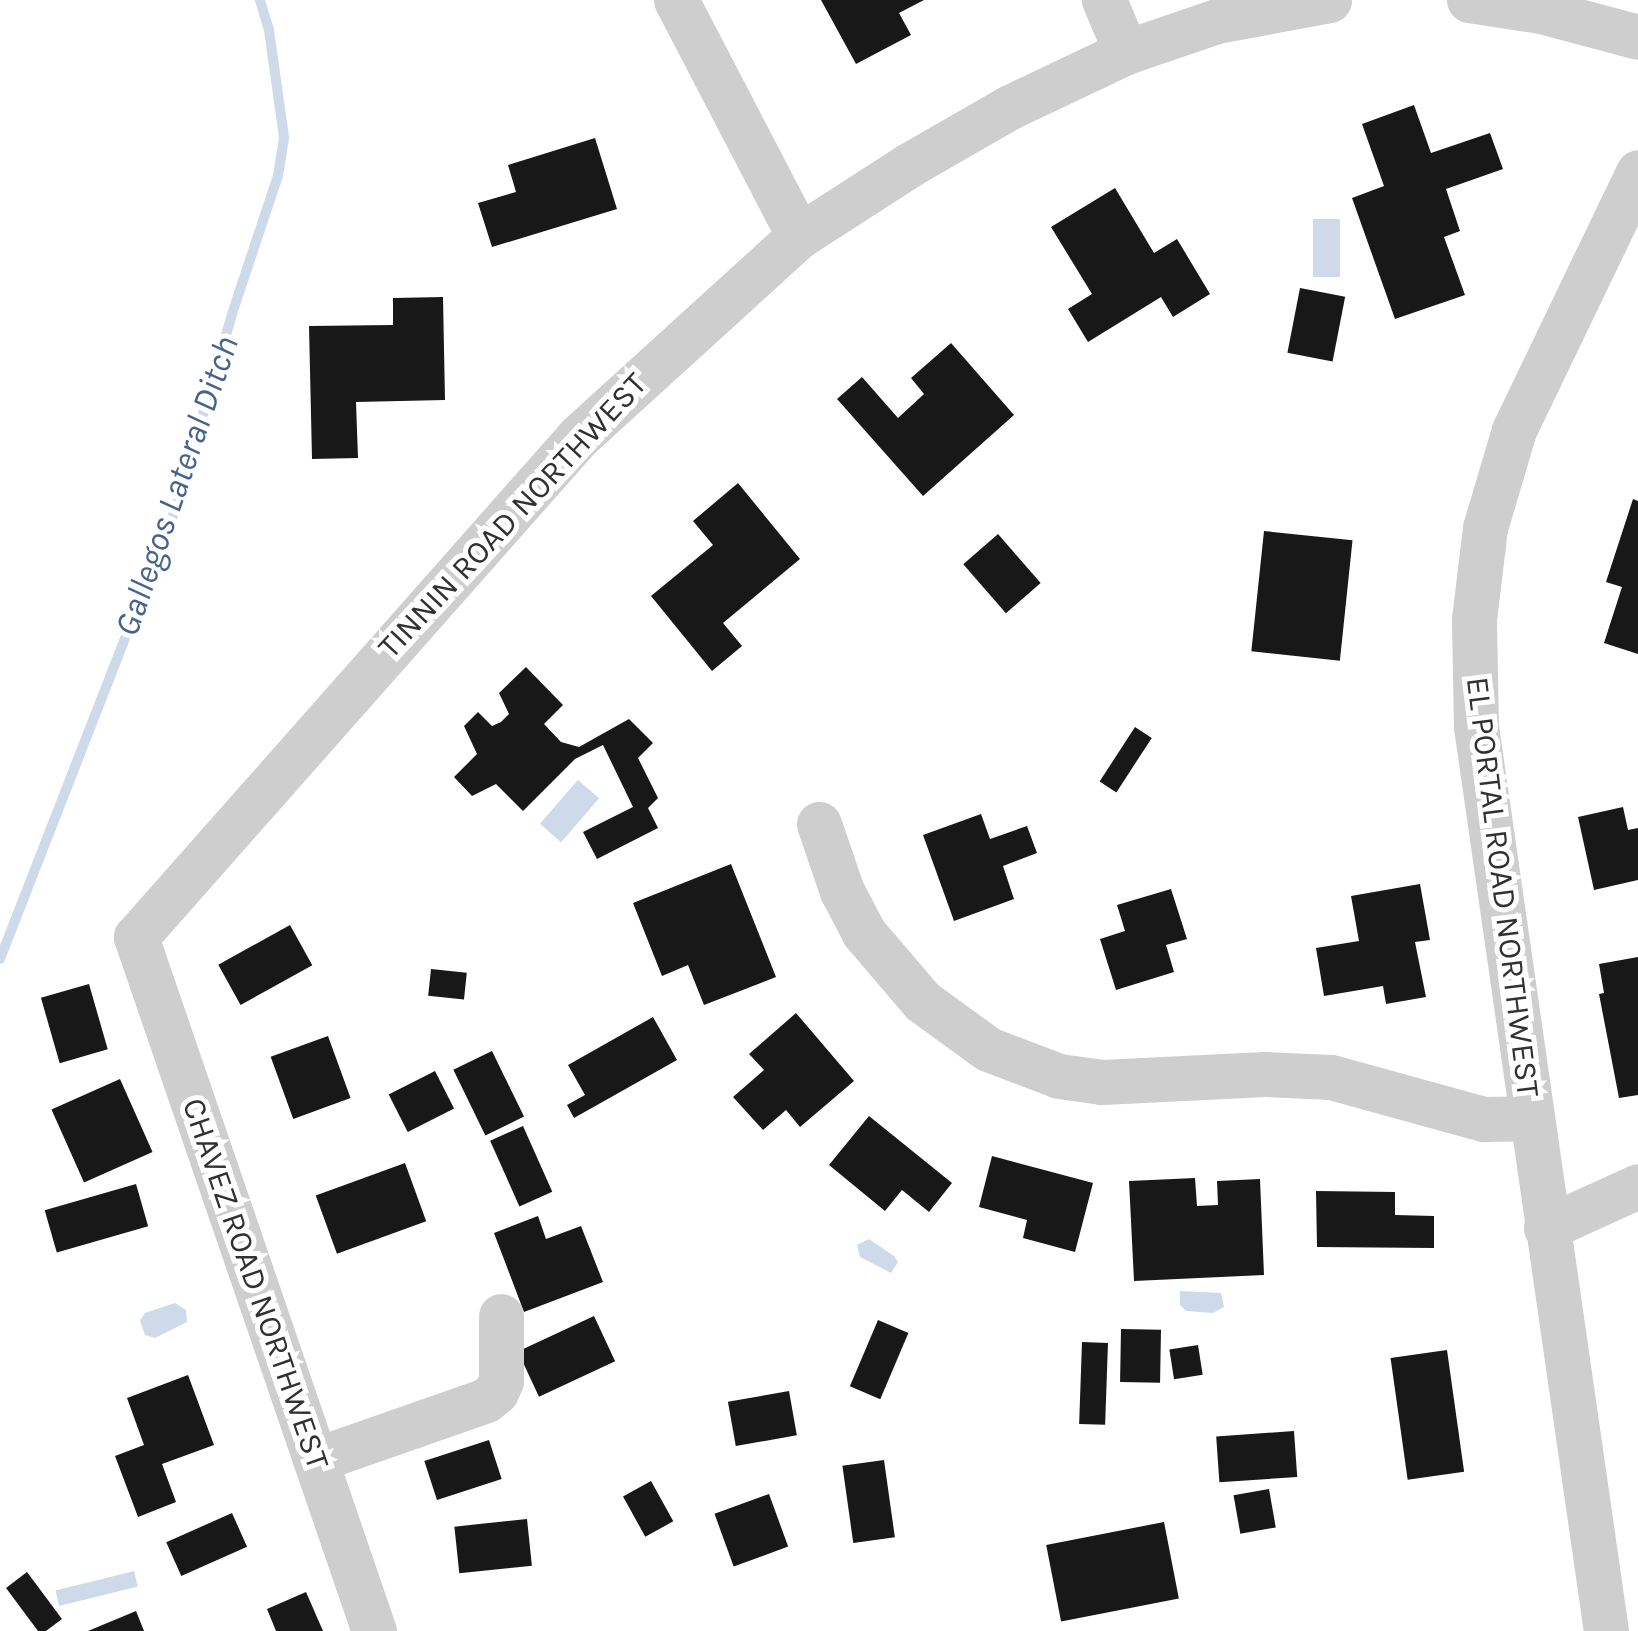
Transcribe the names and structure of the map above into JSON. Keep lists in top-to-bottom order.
{
  "streets": {
    "street": ["TINNIN ROAD NORTHWEST", "EL PORTAL ROAD NORTHWEST", "CHAVEZ ROAD NORTHWEST"]
  },
  "crossings": [
    ["TINNIN ROAD NORTHWEST", "CHAVEZ ROAD NORTHWEST"]
  ],
  "water": ["Gallegos Lateral Ditch"]
}
